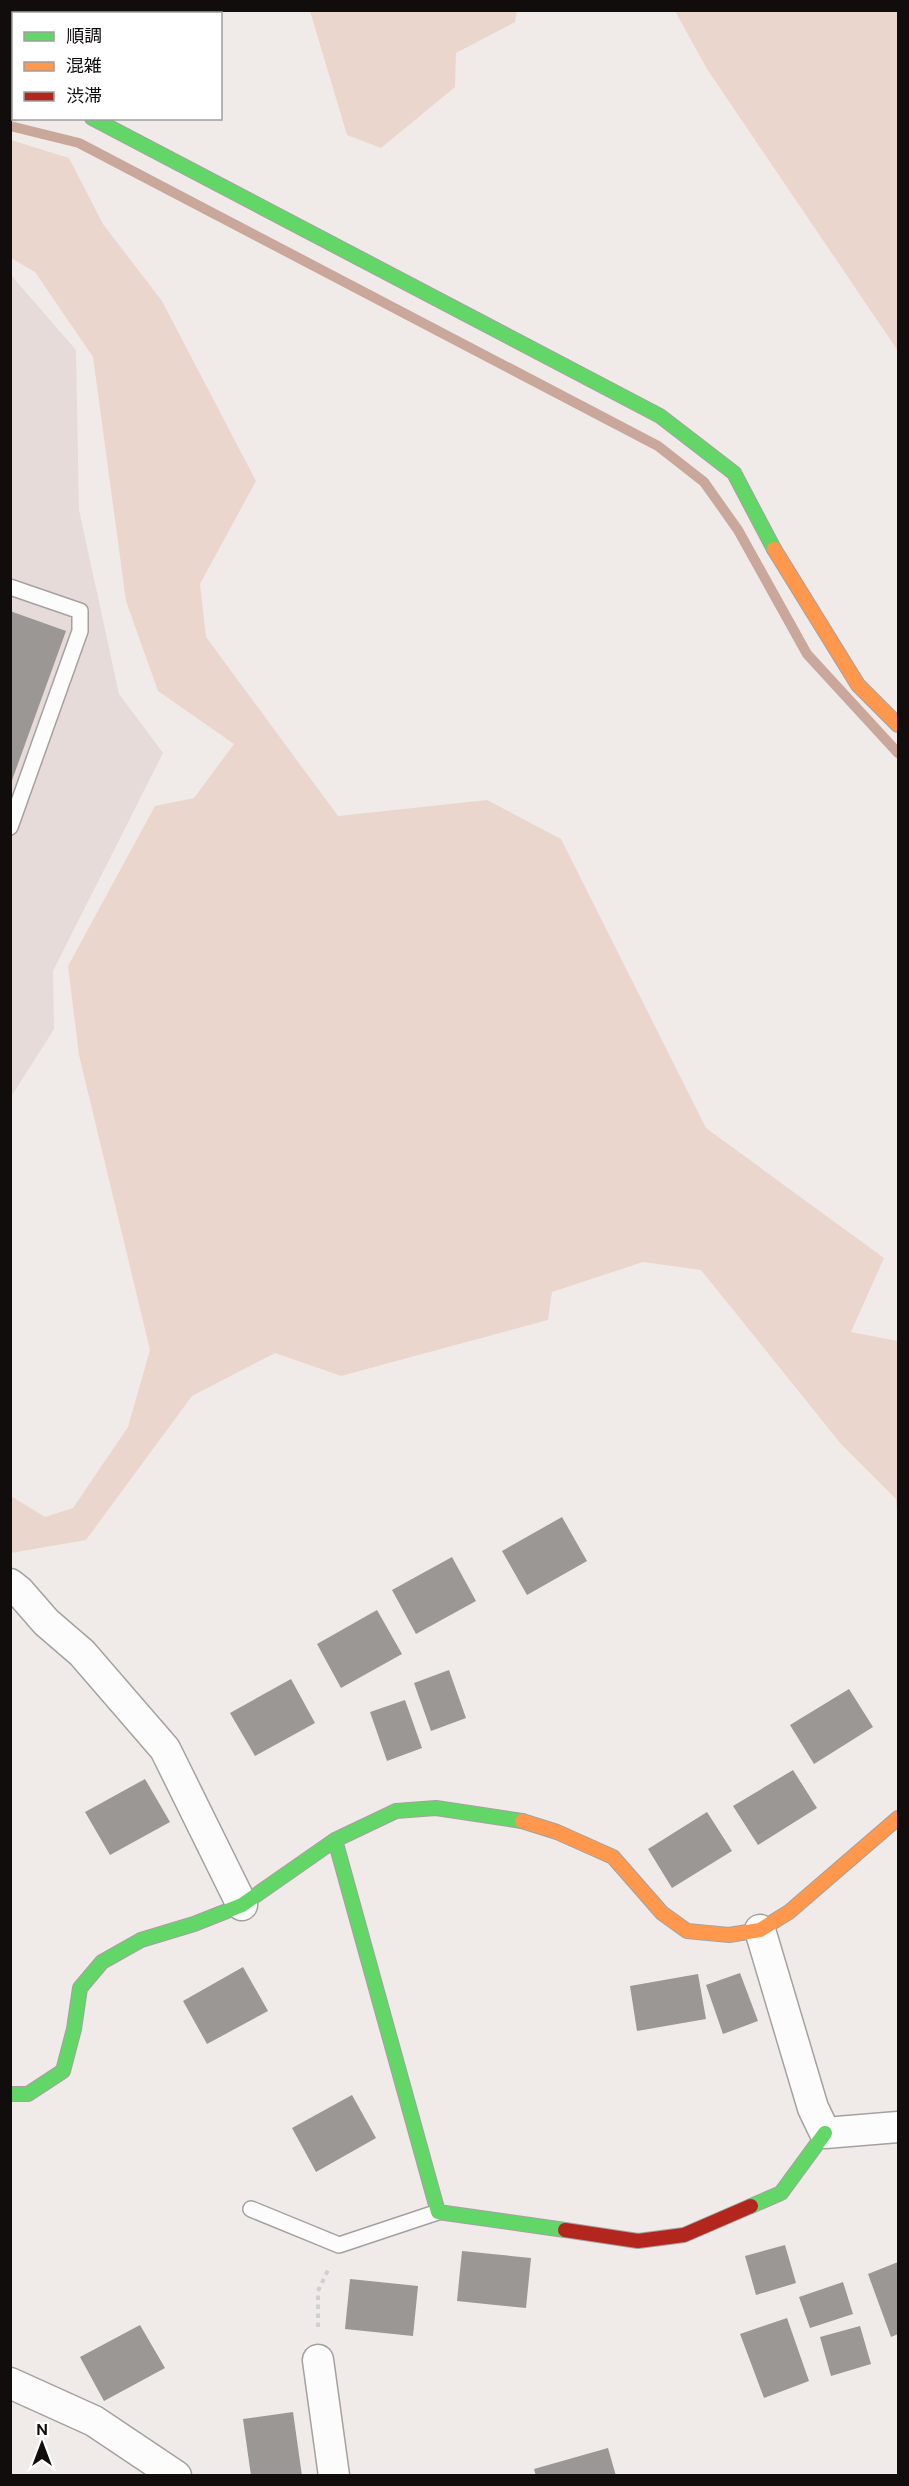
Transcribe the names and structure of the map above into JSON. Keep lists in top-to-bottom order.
{
  "legend": ["順調", "混雑", "渋滞"],
  "north": "top"
}
